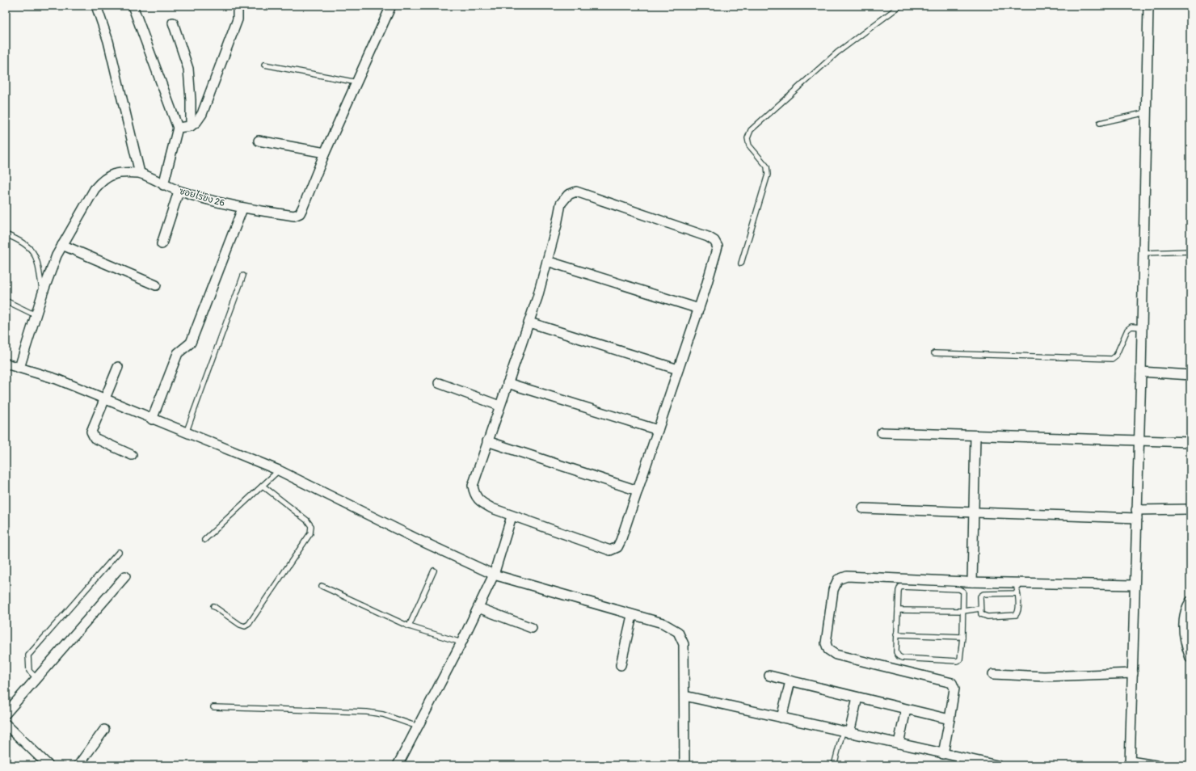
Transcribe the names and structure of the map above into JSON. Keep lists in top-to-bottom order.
{
  "streets": {
    "street": ["ซอยไร่ขิง 26"]
  }
}
